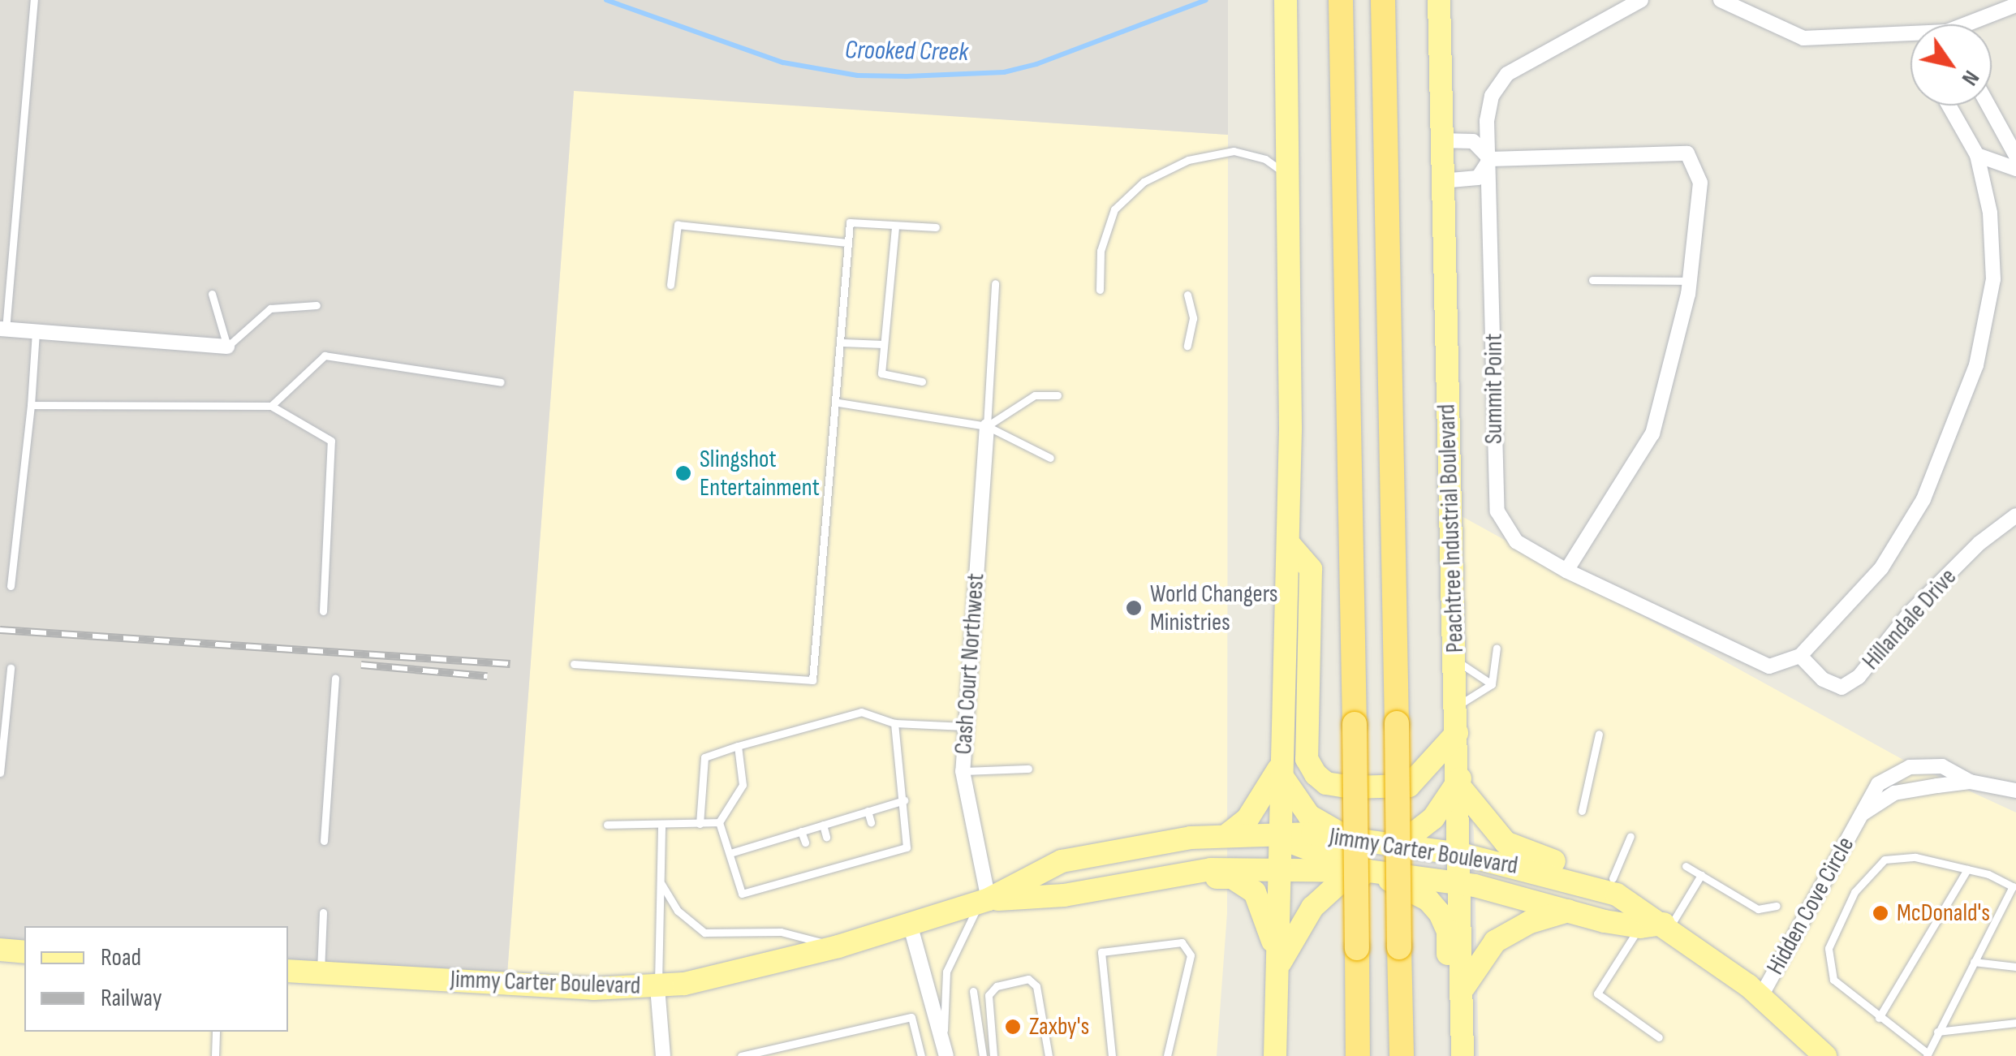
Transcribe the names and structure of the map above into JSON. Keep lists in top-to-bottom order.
{
  "streets": {
    "main road": ["Peachtree Industrial Boulevard", "Jimmy Carter Boulevard"],
    "street": [
      "Summit Point",
      "Hillandale Drive",
      "Cash Court Northwest",
      "Hidden Cove Circle"
    ]
  },
  "crossings": [
    ["Summit Point", "Hillandale Drive"],
    ["Peachtree Industrial Boulevard", "Jimmy Carter Boulevard"],
    ["Cash Court Northwest", "Jimmy Carter Boulevard"],
    ["Jimmy Carter Boulevard", "Hidden Cove Circle"]
  ],
  "water": ["Crooked Creek"],
  "places": [
    "Slingshot Entertainment",
    "World Changers Ministries",
    "McDonald's",
    "Zaxby's"
  ],
  "legend": ["Road", "Railway"],
  "north": "bottom right"
}
